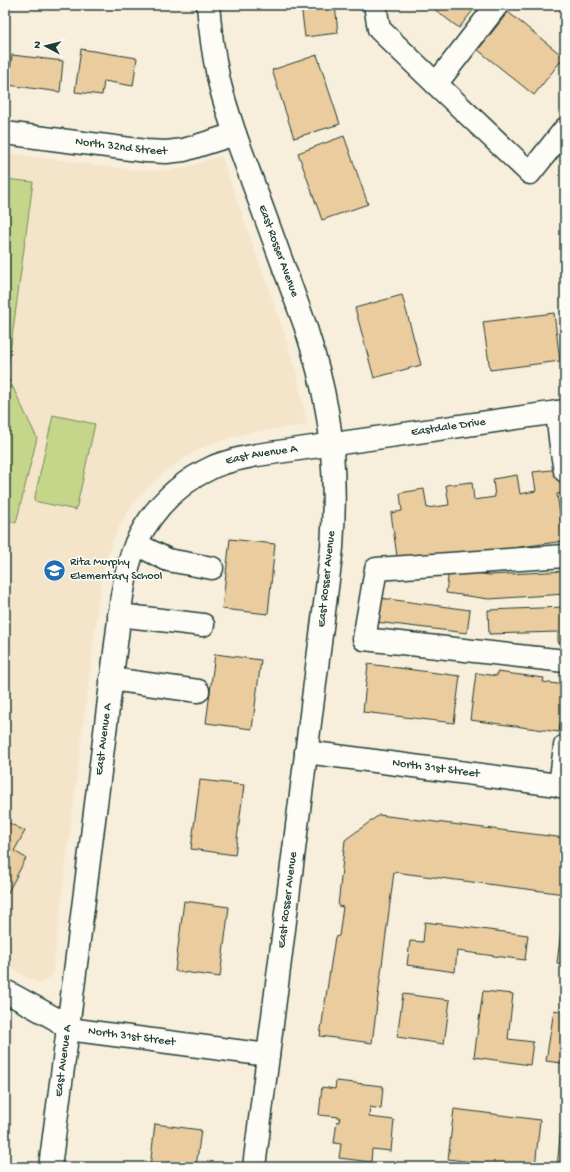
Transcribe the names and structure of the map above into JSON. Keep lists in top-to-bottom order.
{
  "streets": {
    "street": [
      "North 32nd Street",
      "East Rosser Avenue",
      "Eastdale Drive",
      "East Avenue A",
      "North 31st Street"
    ]
  },
  "crossings": [
    ["North 32nd Street", "East Rosser Avenue"],
    ["East Rosser Avenue", "Eastdale Drive"],
    ["East Rosser Avenue", "East Avenue A"],
    ["East Rosser Avenue", "North 31st Street"],
    ["Eastdale Drive", "East Avenue A"],
    ["East Avenue A", "North 31st Street"]
  ],
  "places": {
    "school or university": ["Rita Murphy Elementary School"]
  },
  "north": "left"
}
